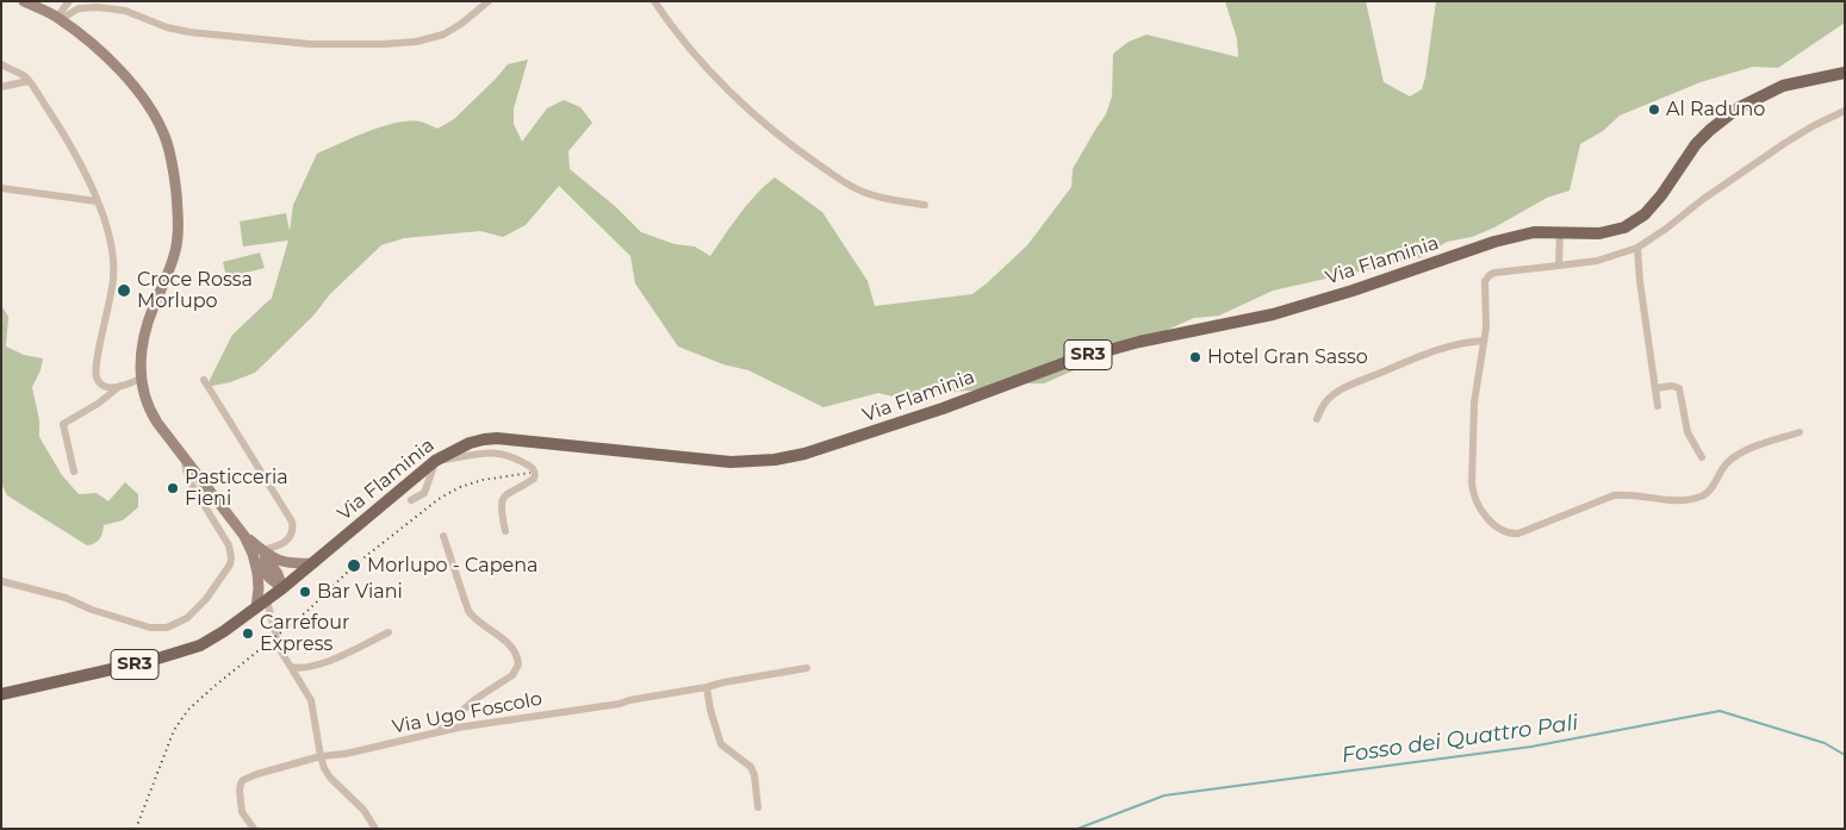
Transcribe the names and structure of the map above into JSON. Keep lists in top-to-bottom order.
{
  "streets": {
    "main road": ["Via Flaminia", "SR3"],
    "street": ["Via Ugo Foscolo"]
  },
  "water": ["Fosso dei Quattro Pali"],
  "places": [
    "Al Raduno",
    "Croce Rossa Morlupo",
    "Hotel Gran Sasso",
    "Pasticceria Fieni",
    "Morlupo - Capena",
    "Bar Viani",
    "Carrefour Express"
  ]
}
